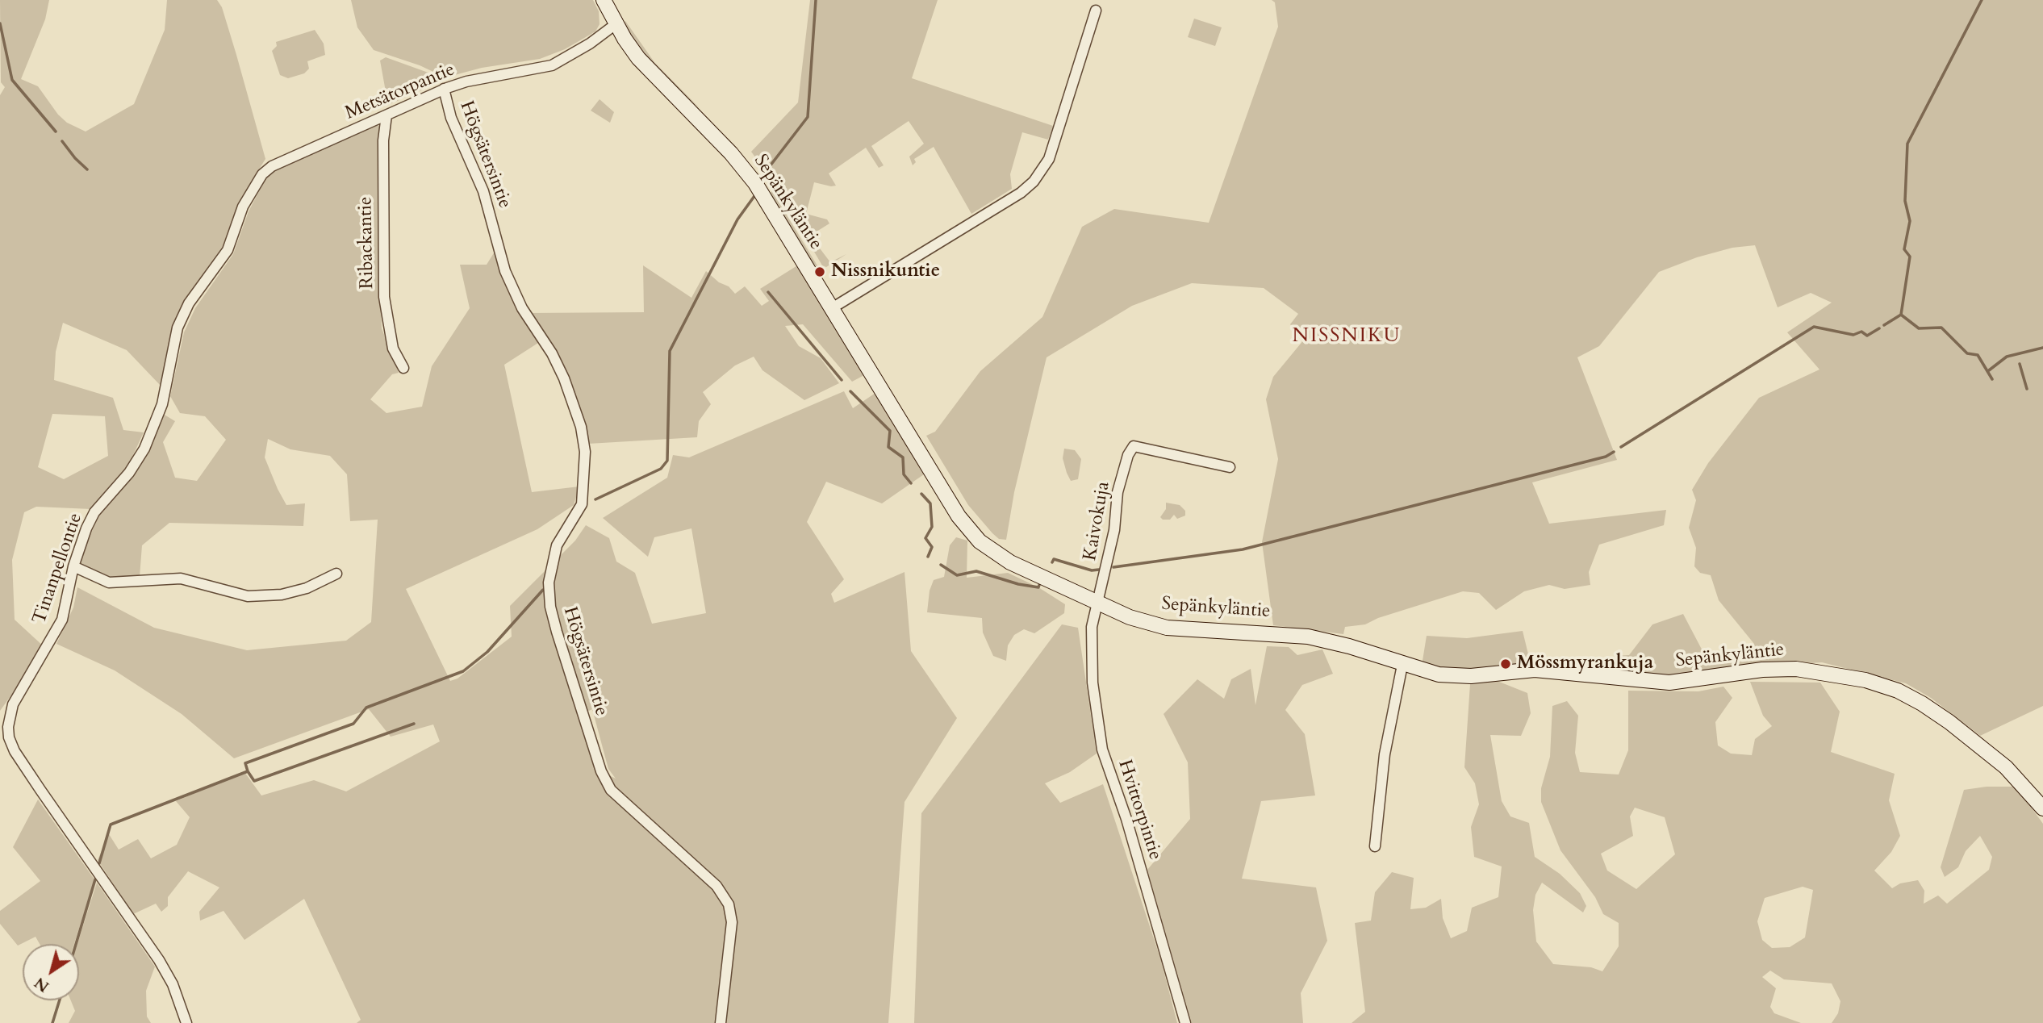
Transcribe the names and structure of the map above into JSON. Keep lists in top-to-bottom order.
{
  "streets": {
    "street": [
      "Metsätorpantie",
      "Högsätersintie",
      "Sepänkyläntie",
      "Ribackantie",
      "Kaivokuja",
      "Tinanpellontie",
      "Hvittorpintie"
    ]
  },
  "crossings": [
    ["Metsätorpantie", "Högsätersintie"],
    ["Metsätorpantie", "Sepänkyläntie"],
    ["Metsätorpantie", "Ribackantie"],
    ["Metsätorpantie", "Tinanpellontie"],
    ["Sepänkyläntie", "Kaivokuja"],
    ["Sepänkyläntie", "Hvittorpintie"],
    ["Kaivokuja", "Hvittorpintie"]
  ],
  "districts": ["NISSNIKU"],
  "places": ["Nissnikuntie", "Mössmyrankuja"],
  "north": "bottom left"
}
